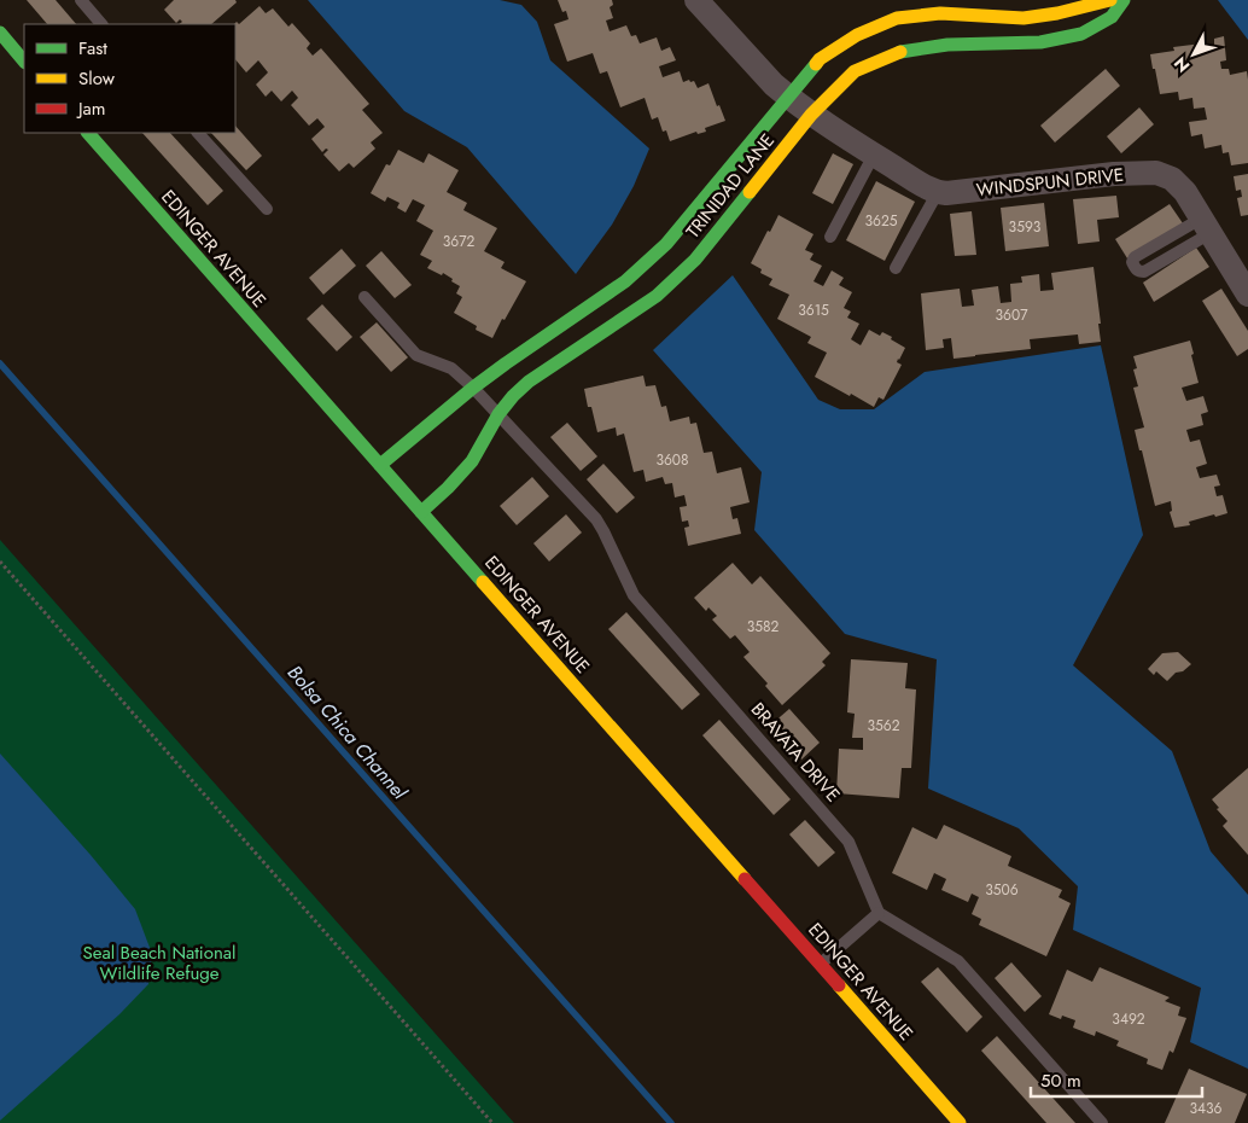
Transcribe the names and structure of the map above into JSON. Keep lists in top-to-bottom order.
{
  "streets": {
    "street": ["WINDSPUN DRIVE", "TRINIDAD LANE", "EDINGER AVENUE"],
    "lane": ["BRAVATA DRIVE"]
  },
  "crossings": [
    ["TRINIDAD LANE", "EDINGER AVENUE"],
    ["TRINIDAD LANE", "BRAVATA DRIVE"]
  ],
  "water": ["Bolsa Chica Channel"],
  "parks": ["Seal Beach National Wildlife Refuge"],
  "house_numbers": [
    "3625",
    "3593",
    "3672",
    "3615",
    "3607",
    "3608",
    "3582",
    "3562",
    "3506",
    "3492",
    "3436"
  ],
  "legend": ["Fast", "Slow", "Jam"],
  "scale_bar": "50 m",
  "north": "bottom left"
}
